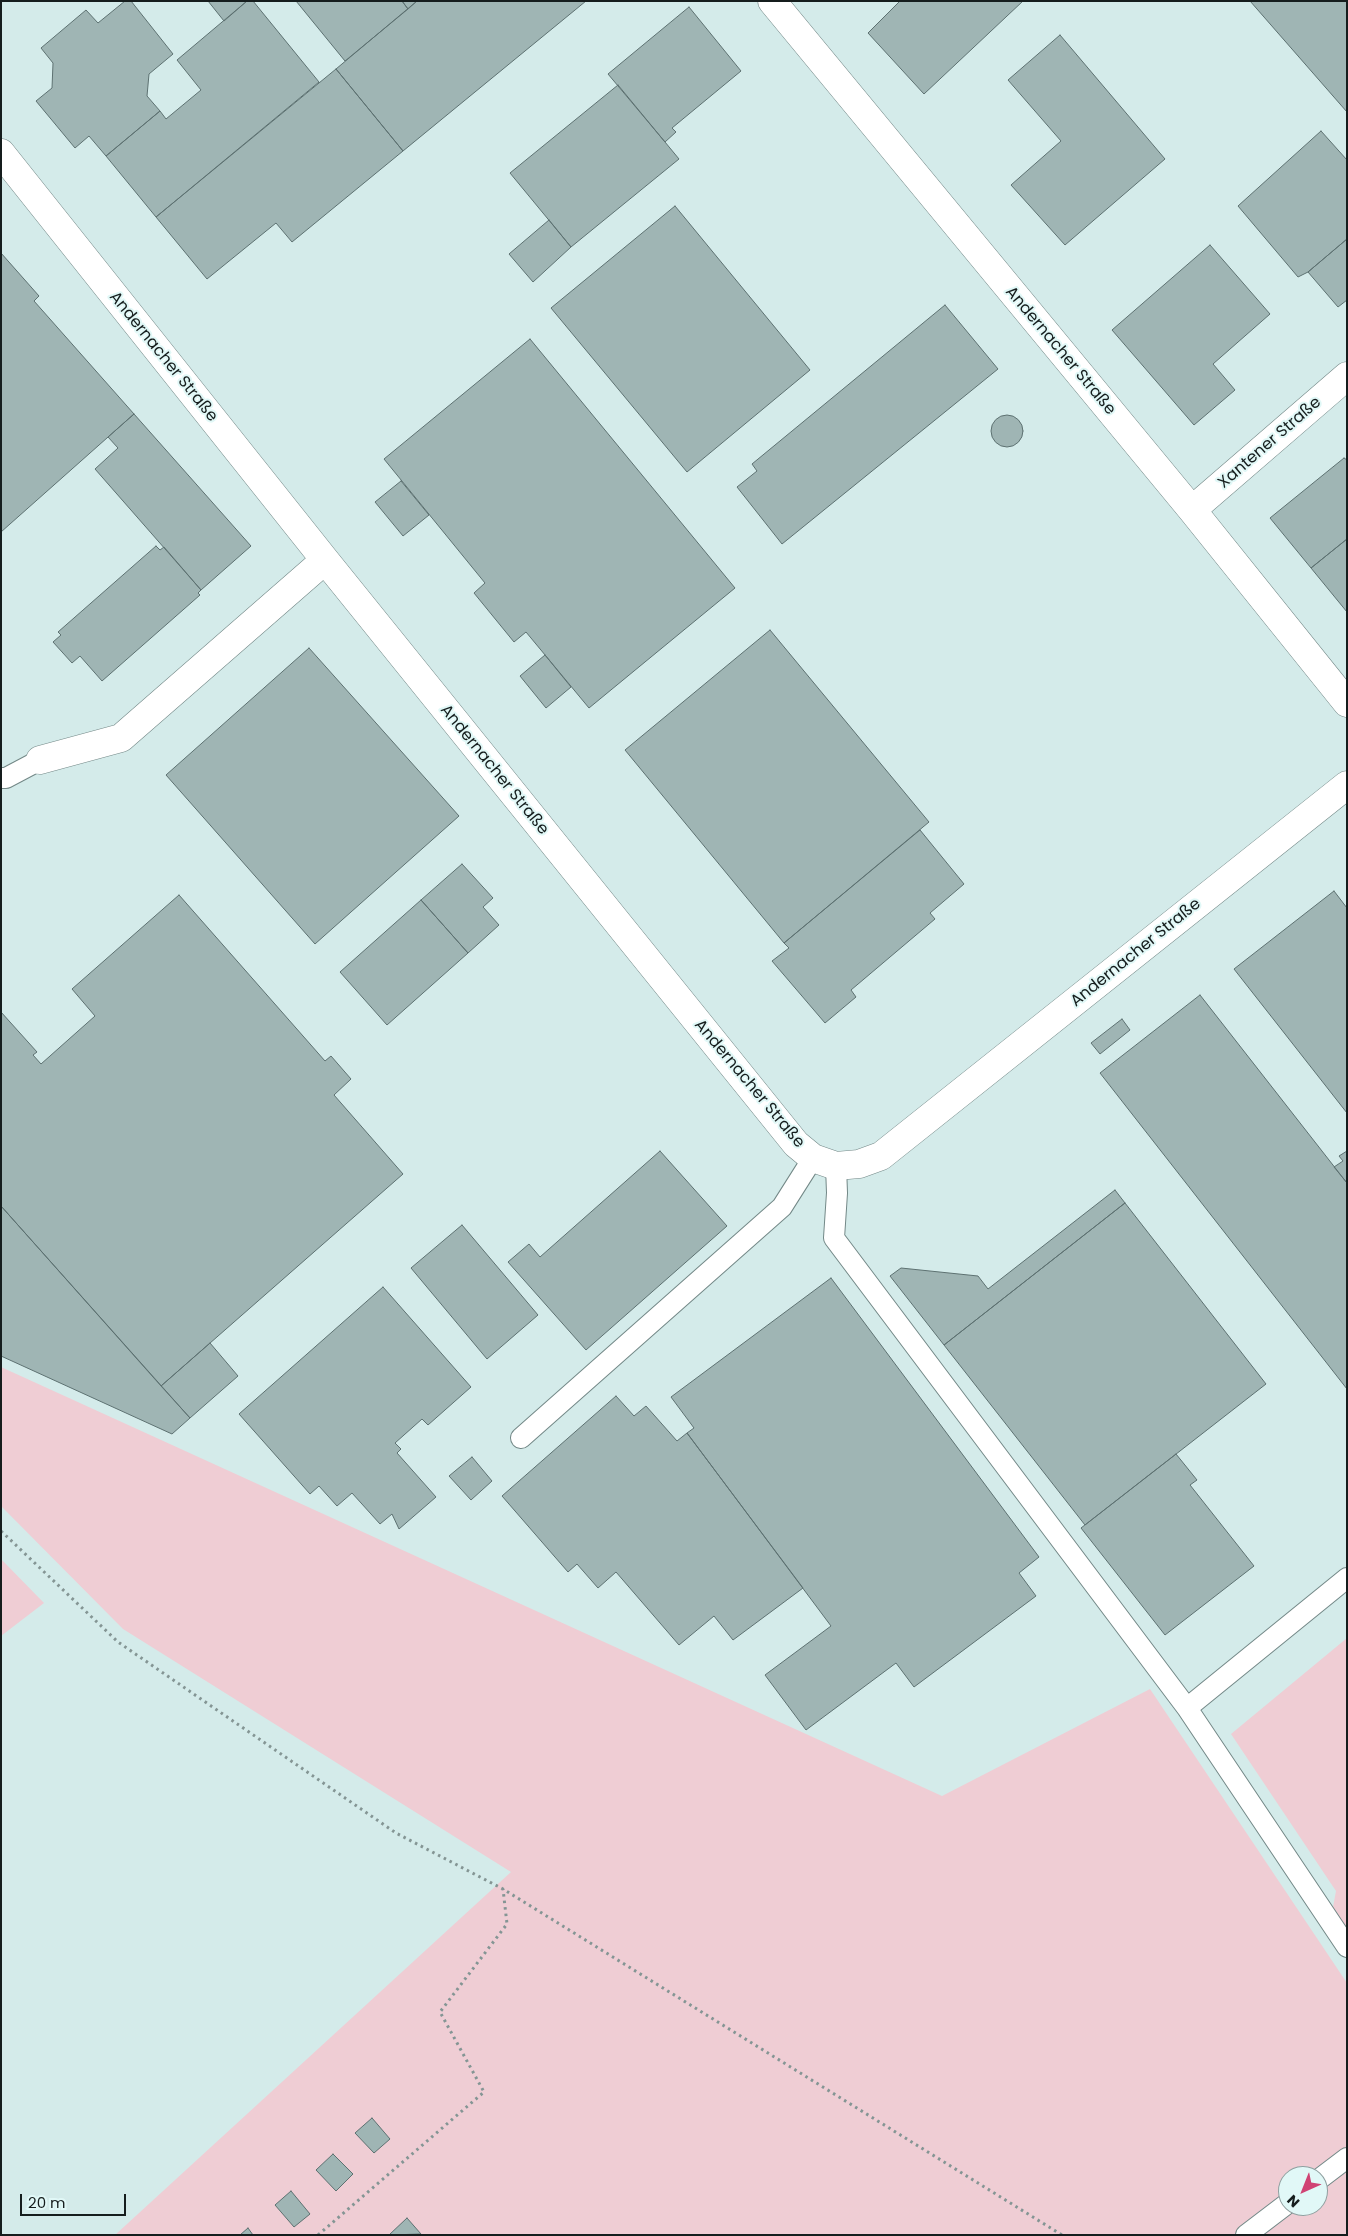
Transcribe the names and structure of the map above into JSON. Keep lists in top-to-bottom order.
{
  "streets": {
    "street": ["Andernacher Straße", "Xantener Straße"]
  },
  "crossings": [
    ["Andernacher Straße", "Xantener Straße"]
  ],
  "scale_bar": "20 m",
  "north": "bottom left"
}
